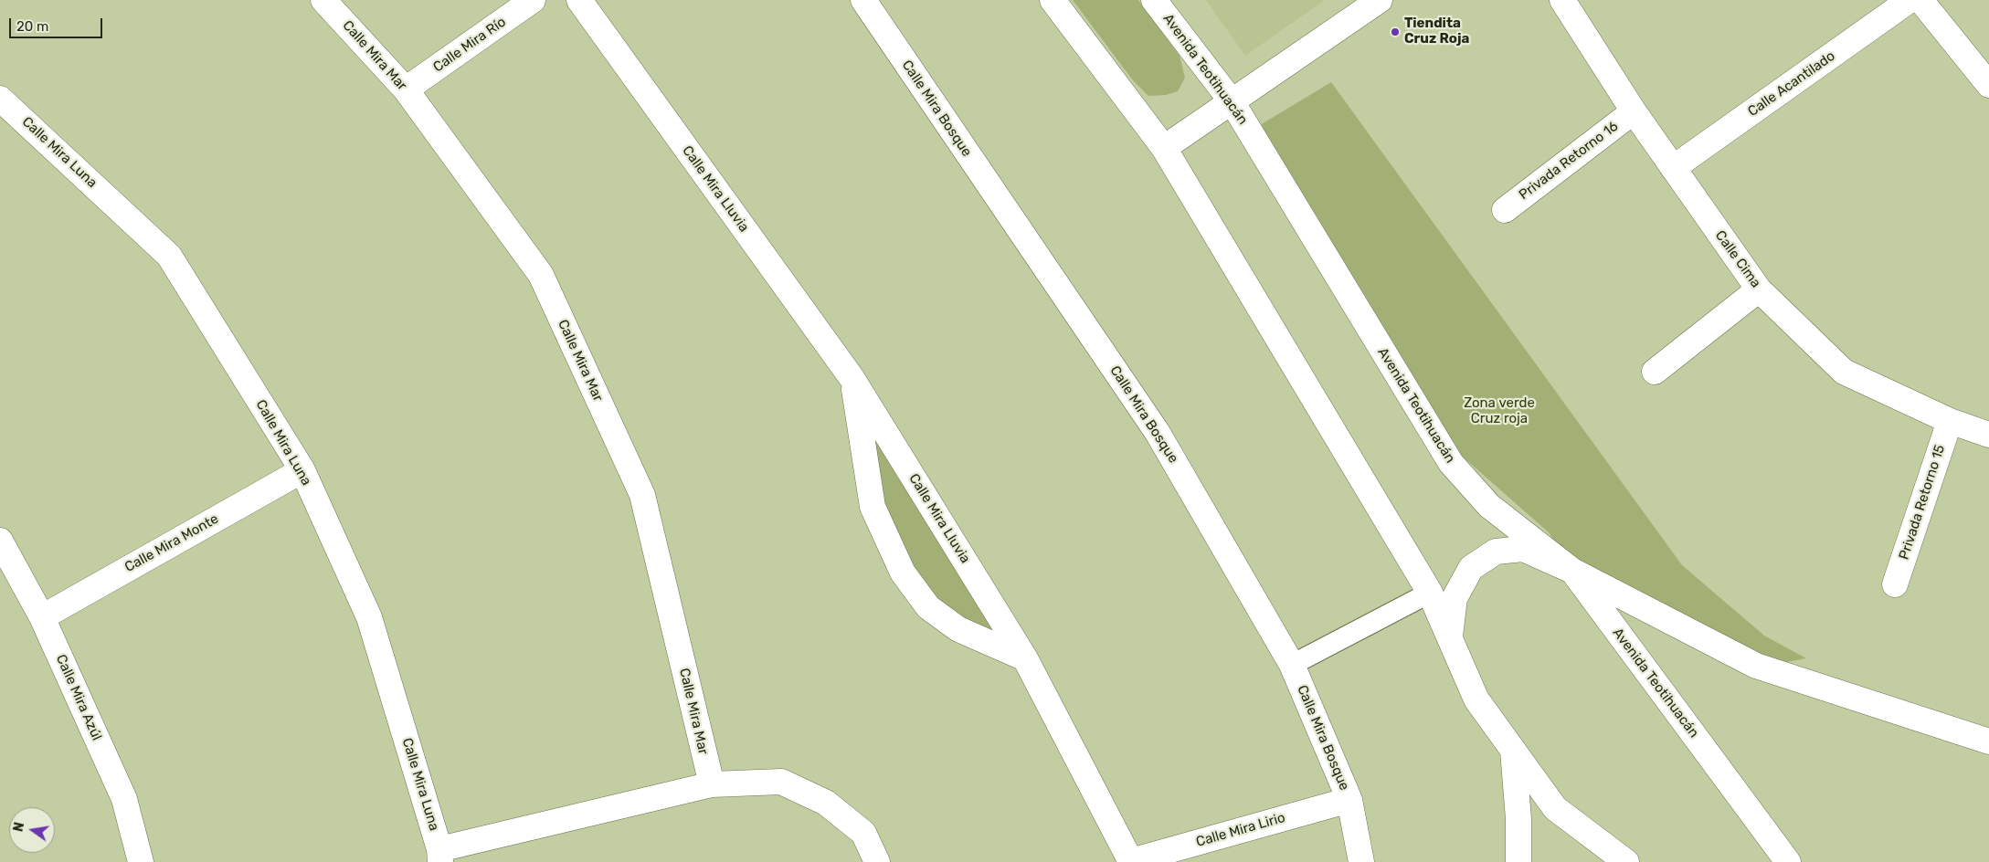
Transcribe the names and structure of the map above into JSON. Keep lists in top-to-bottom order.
{
  "streets": {
    "street": [
      "Calle Mira Río",
      "Calle Mira Mar",
      "Avenida Teotihuacán",
      "Calle Acantilado",
      "Calle Mira Bosque",
      "Calle Mira Luna",
      "Privada Retorno 16",
      "Calle Mira Lluvia",
      "Calle Cima",
      "Privada Retorno 15",
      "Calle Mira Monte",
      "Calle Mira Azúl",
      "Calle Mira Lirio"
    ]
  },
  "crossings": [
    ["Calle Mira Río", "Calle Mira Mar"],
    ["Calle Acantilado", "Calle Cima"],
    ["Calle Mira Bosque", "Calle Mira Lirio"],
    ["Calle Mira Luna", "Calle Mira Monte"],
    ["Privada Retorno 16", "Calle Cima"],
    ["Calle Mira Lluvia", "Calle Mira Lirio"],
    ["Calle Cima", "Privada Retorno 15"],
    ["Calle Mira Monte", "Calle Mira Azúl"]
  ],
  "parks": ["Zona verde Cruz roja"],
  "places": ["Tiendita Cruz Roja"],
  "scale_bar": "20 m",
  "north": "left"
}
